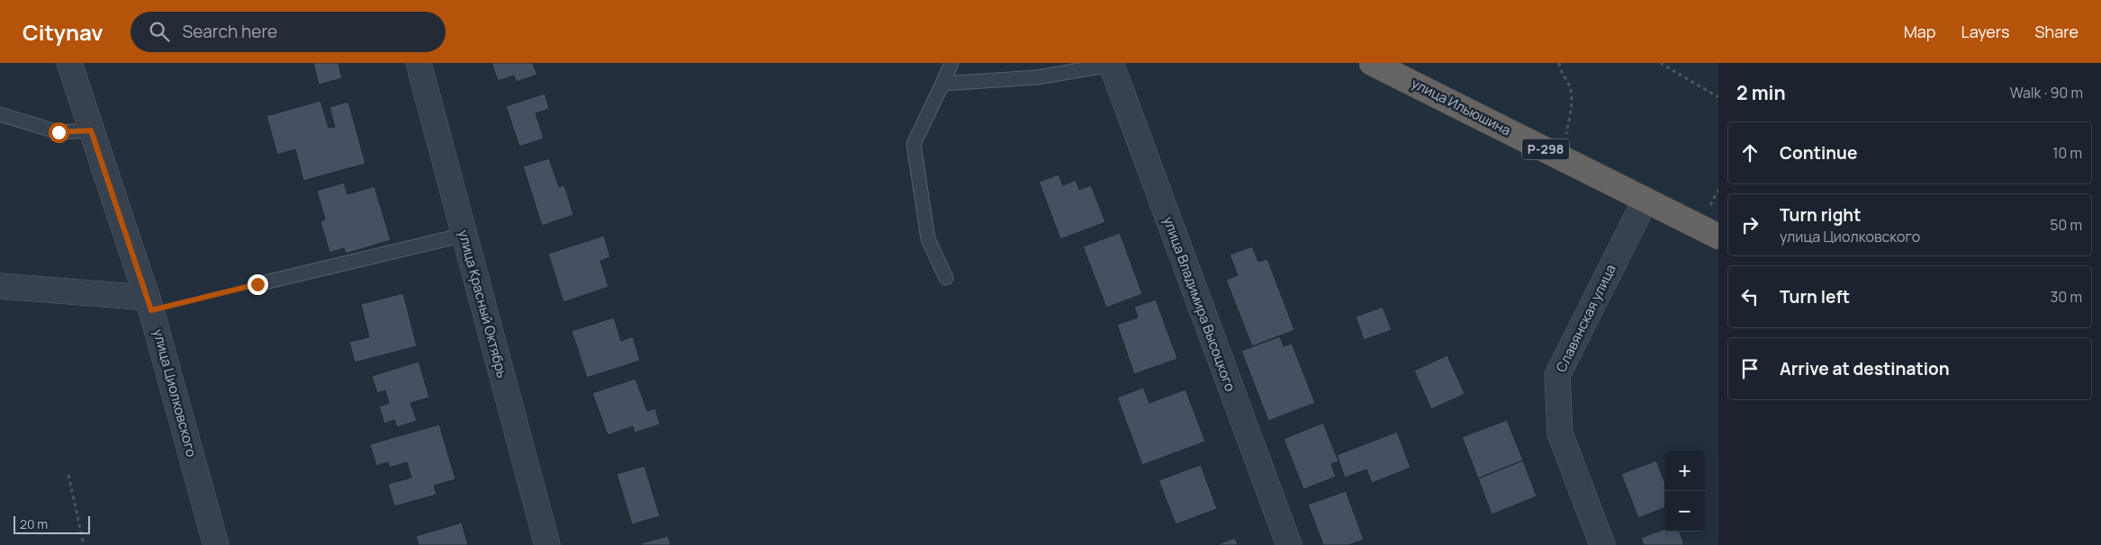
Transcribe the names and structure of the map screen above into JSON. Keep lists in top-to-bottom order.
{
  "streets": {
    "highway": ["улица Ильюшина", "Р-298"],
    "street": [
      "улица Красный Октябрь",
      "улица Владимира Высоцкого",
      "Славянская улица",
      "улица Циолковского"
    ]
  },
  "crossings": [
    ["улица Ильюшина", "Славянская улица"]
  ],
  "scale_bar": "20 m",
  "page": {
    "header": "Citynav",
    "search": "Search here",
    "nav": ["Map", "Layers", "Share"],
    "heading": ["2 min", "Walk · 90 m"],
    "list": [
      ["Continue", "10 m"],
      ["Turn right", "улица Циолковского", "50 m"],
      ["Turn left", "30 m"],
      "Arrive at destination"
    ],
    "map_buttons": ["+", "−"],
    "scale": "20 m"
  }
}
